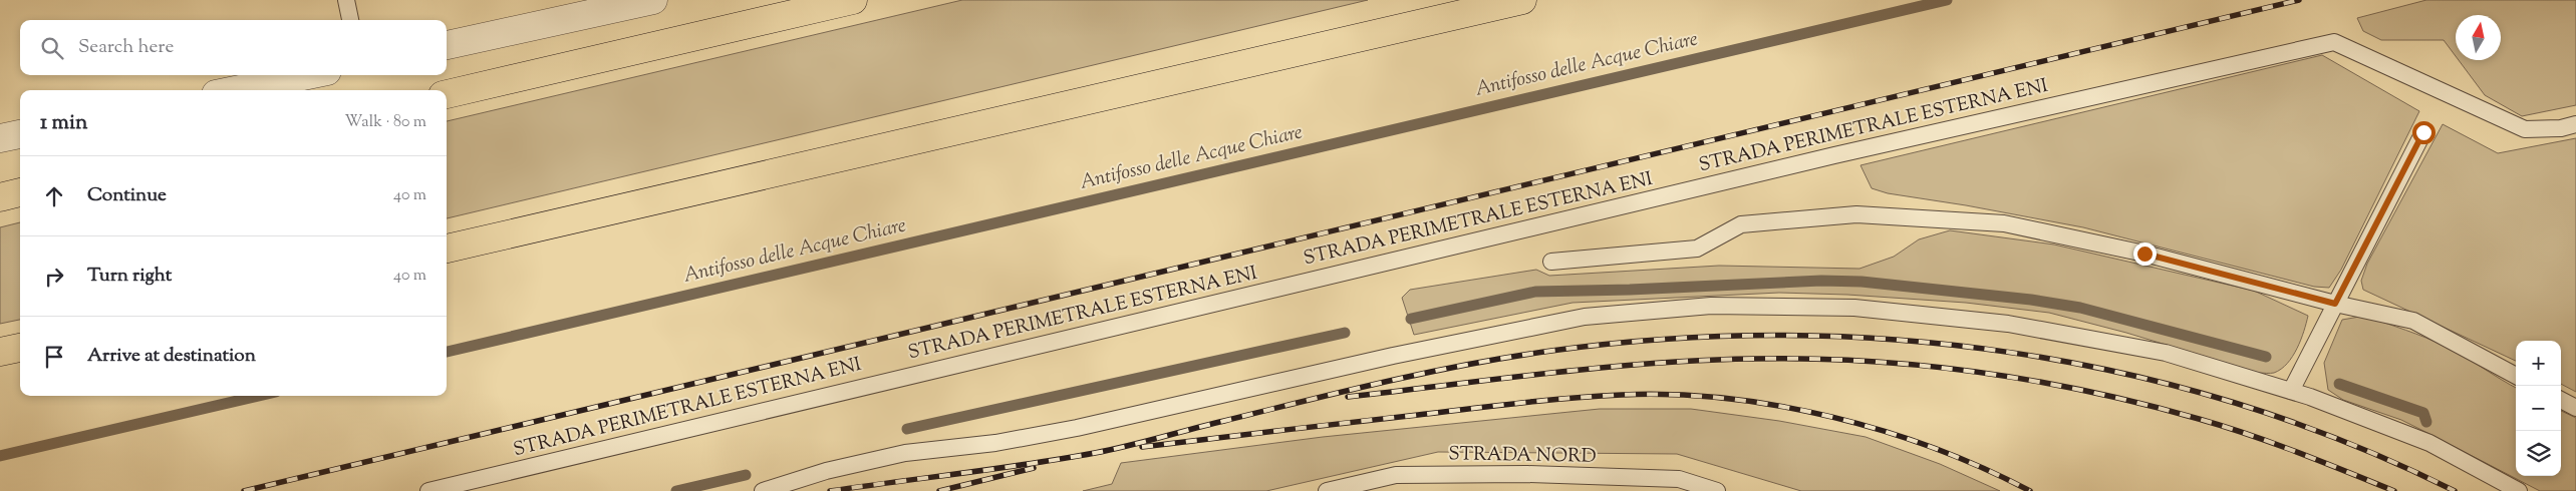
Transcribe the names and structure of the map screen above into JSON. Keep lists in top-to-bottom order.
{
  "streets": {
    "lane": ["STRADA PERIMETRALE ESTERNA ENI", "STRADA NORD"]
  },
  "water": ["Antifosso delle Acque Chiare"],
  "north": "top",
  "page": {
    "search": "Search here",
    "heading": ["1 min", "Walk · 80 m"],
    "list": [
      ["Continue", "40 m"],
      ["Turn right", "40 m"],
      "Arrive at destination"
    ],
    "map_buttons": ["+", "−"]
  }
}
